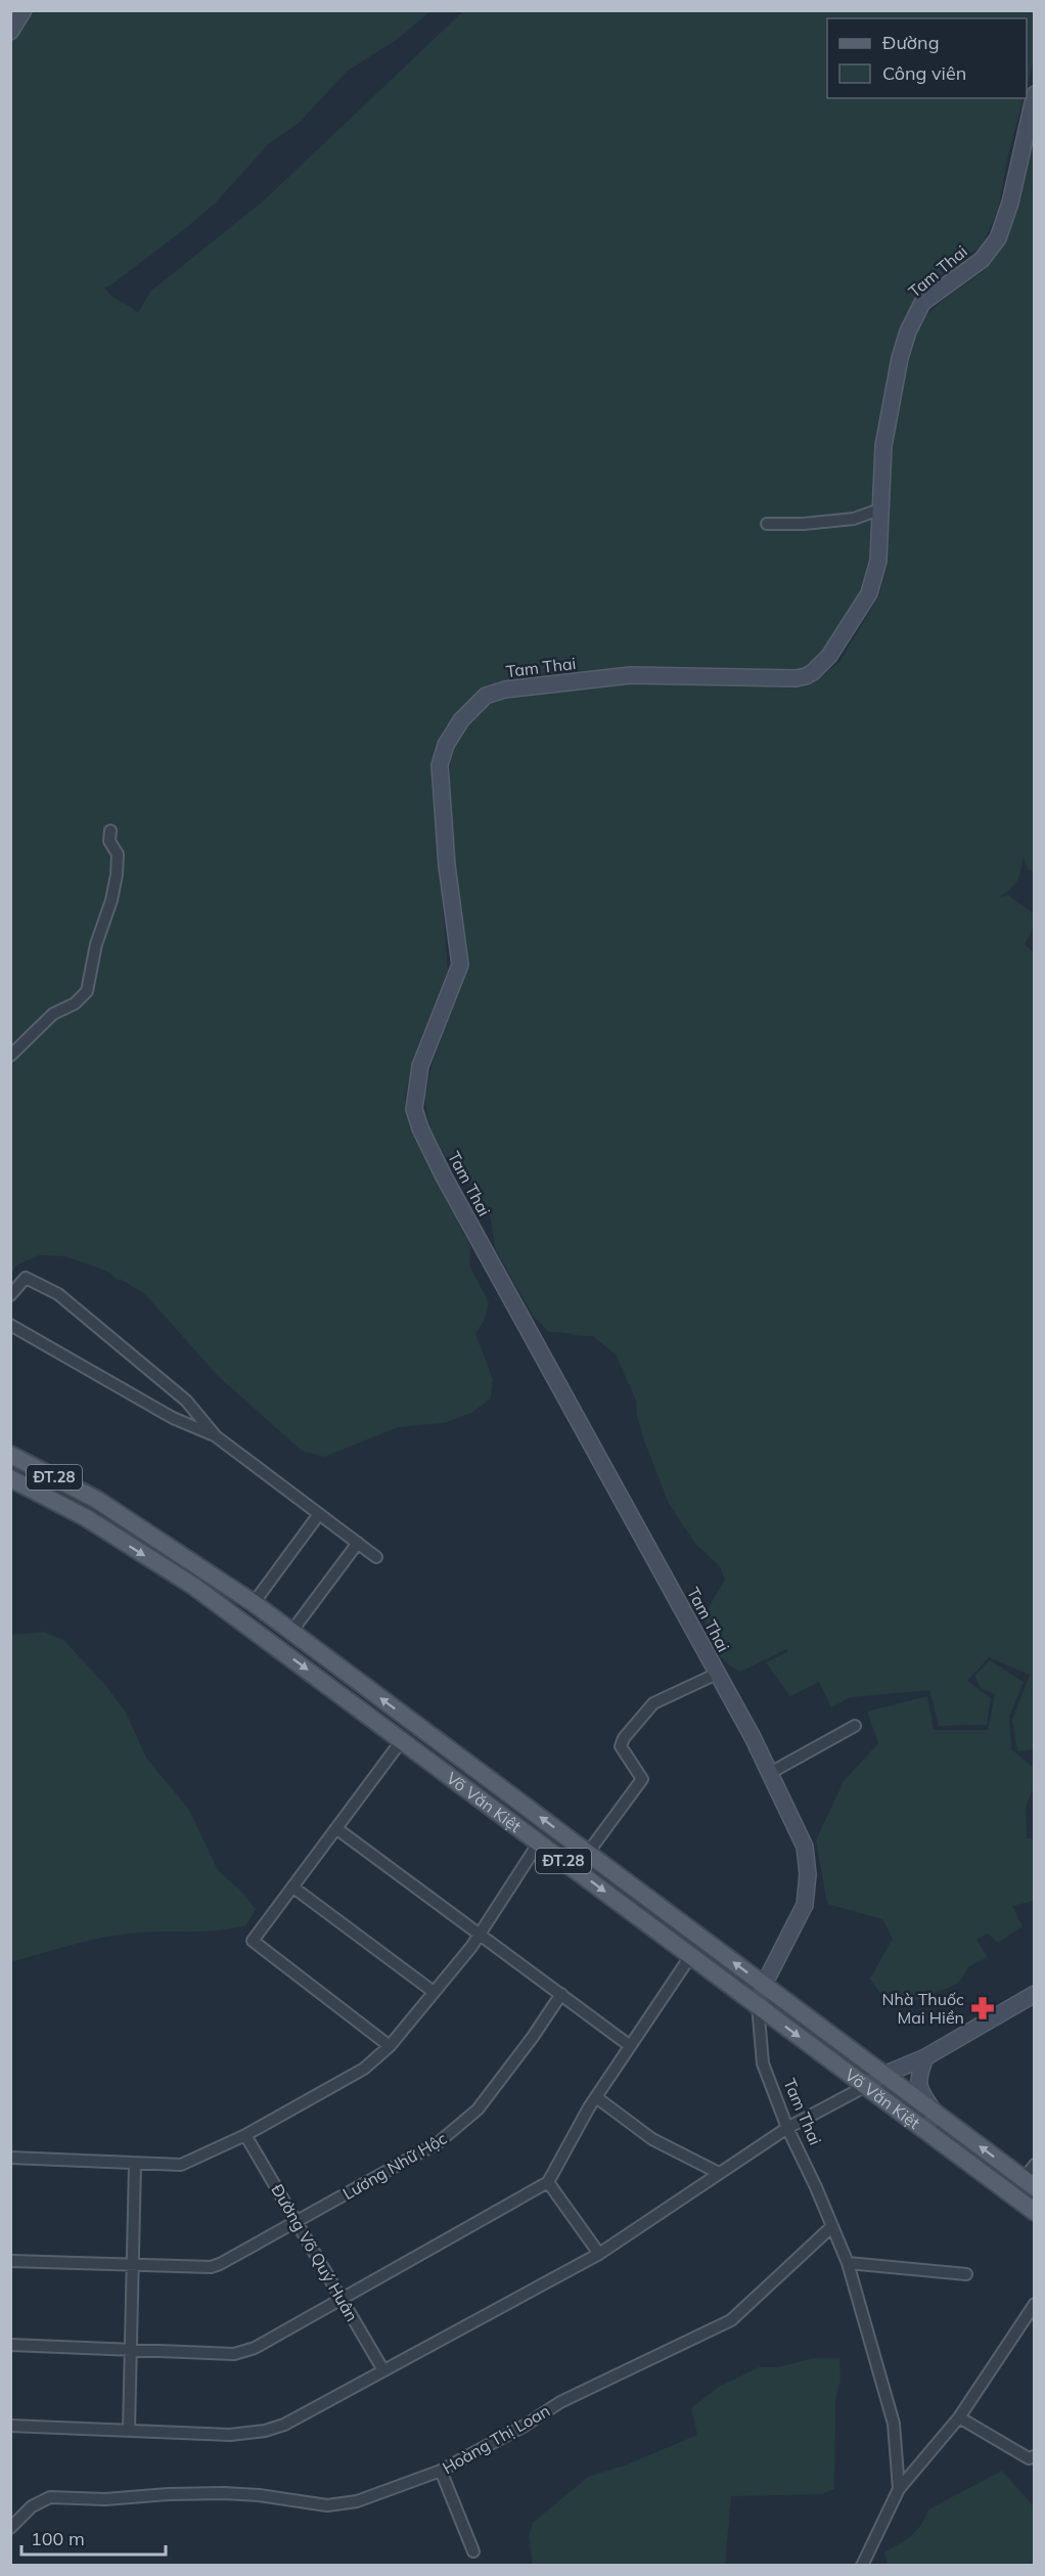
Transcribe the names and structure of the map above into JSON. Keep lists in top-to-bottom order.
{
  "streets": {
    "main road": ["ĐT.28", "Võ Văn Kiệt"],
    "street": [
      "Tam Thai",
      "Lương Nhữ Hộc",
      "Đường Võ Quý Huân",
      "Hoàng Thị Loan"
    ]
  },
  "crossings": [
    ["Tam Thai", "Võ Văn Kiệt"],
    ["Tam Thai", "Hoàng Thị Loan"],
    ["Lương Nhữ Hộc", "Đường Võ Quý Huân"]
  ],
  "places": {
    "pharmacy": ["Nhà Thuốc Mai Hiền"]
  },
  "legend": ["Đường", "Công viên"],
  "scale_bar": "100 m"
}
